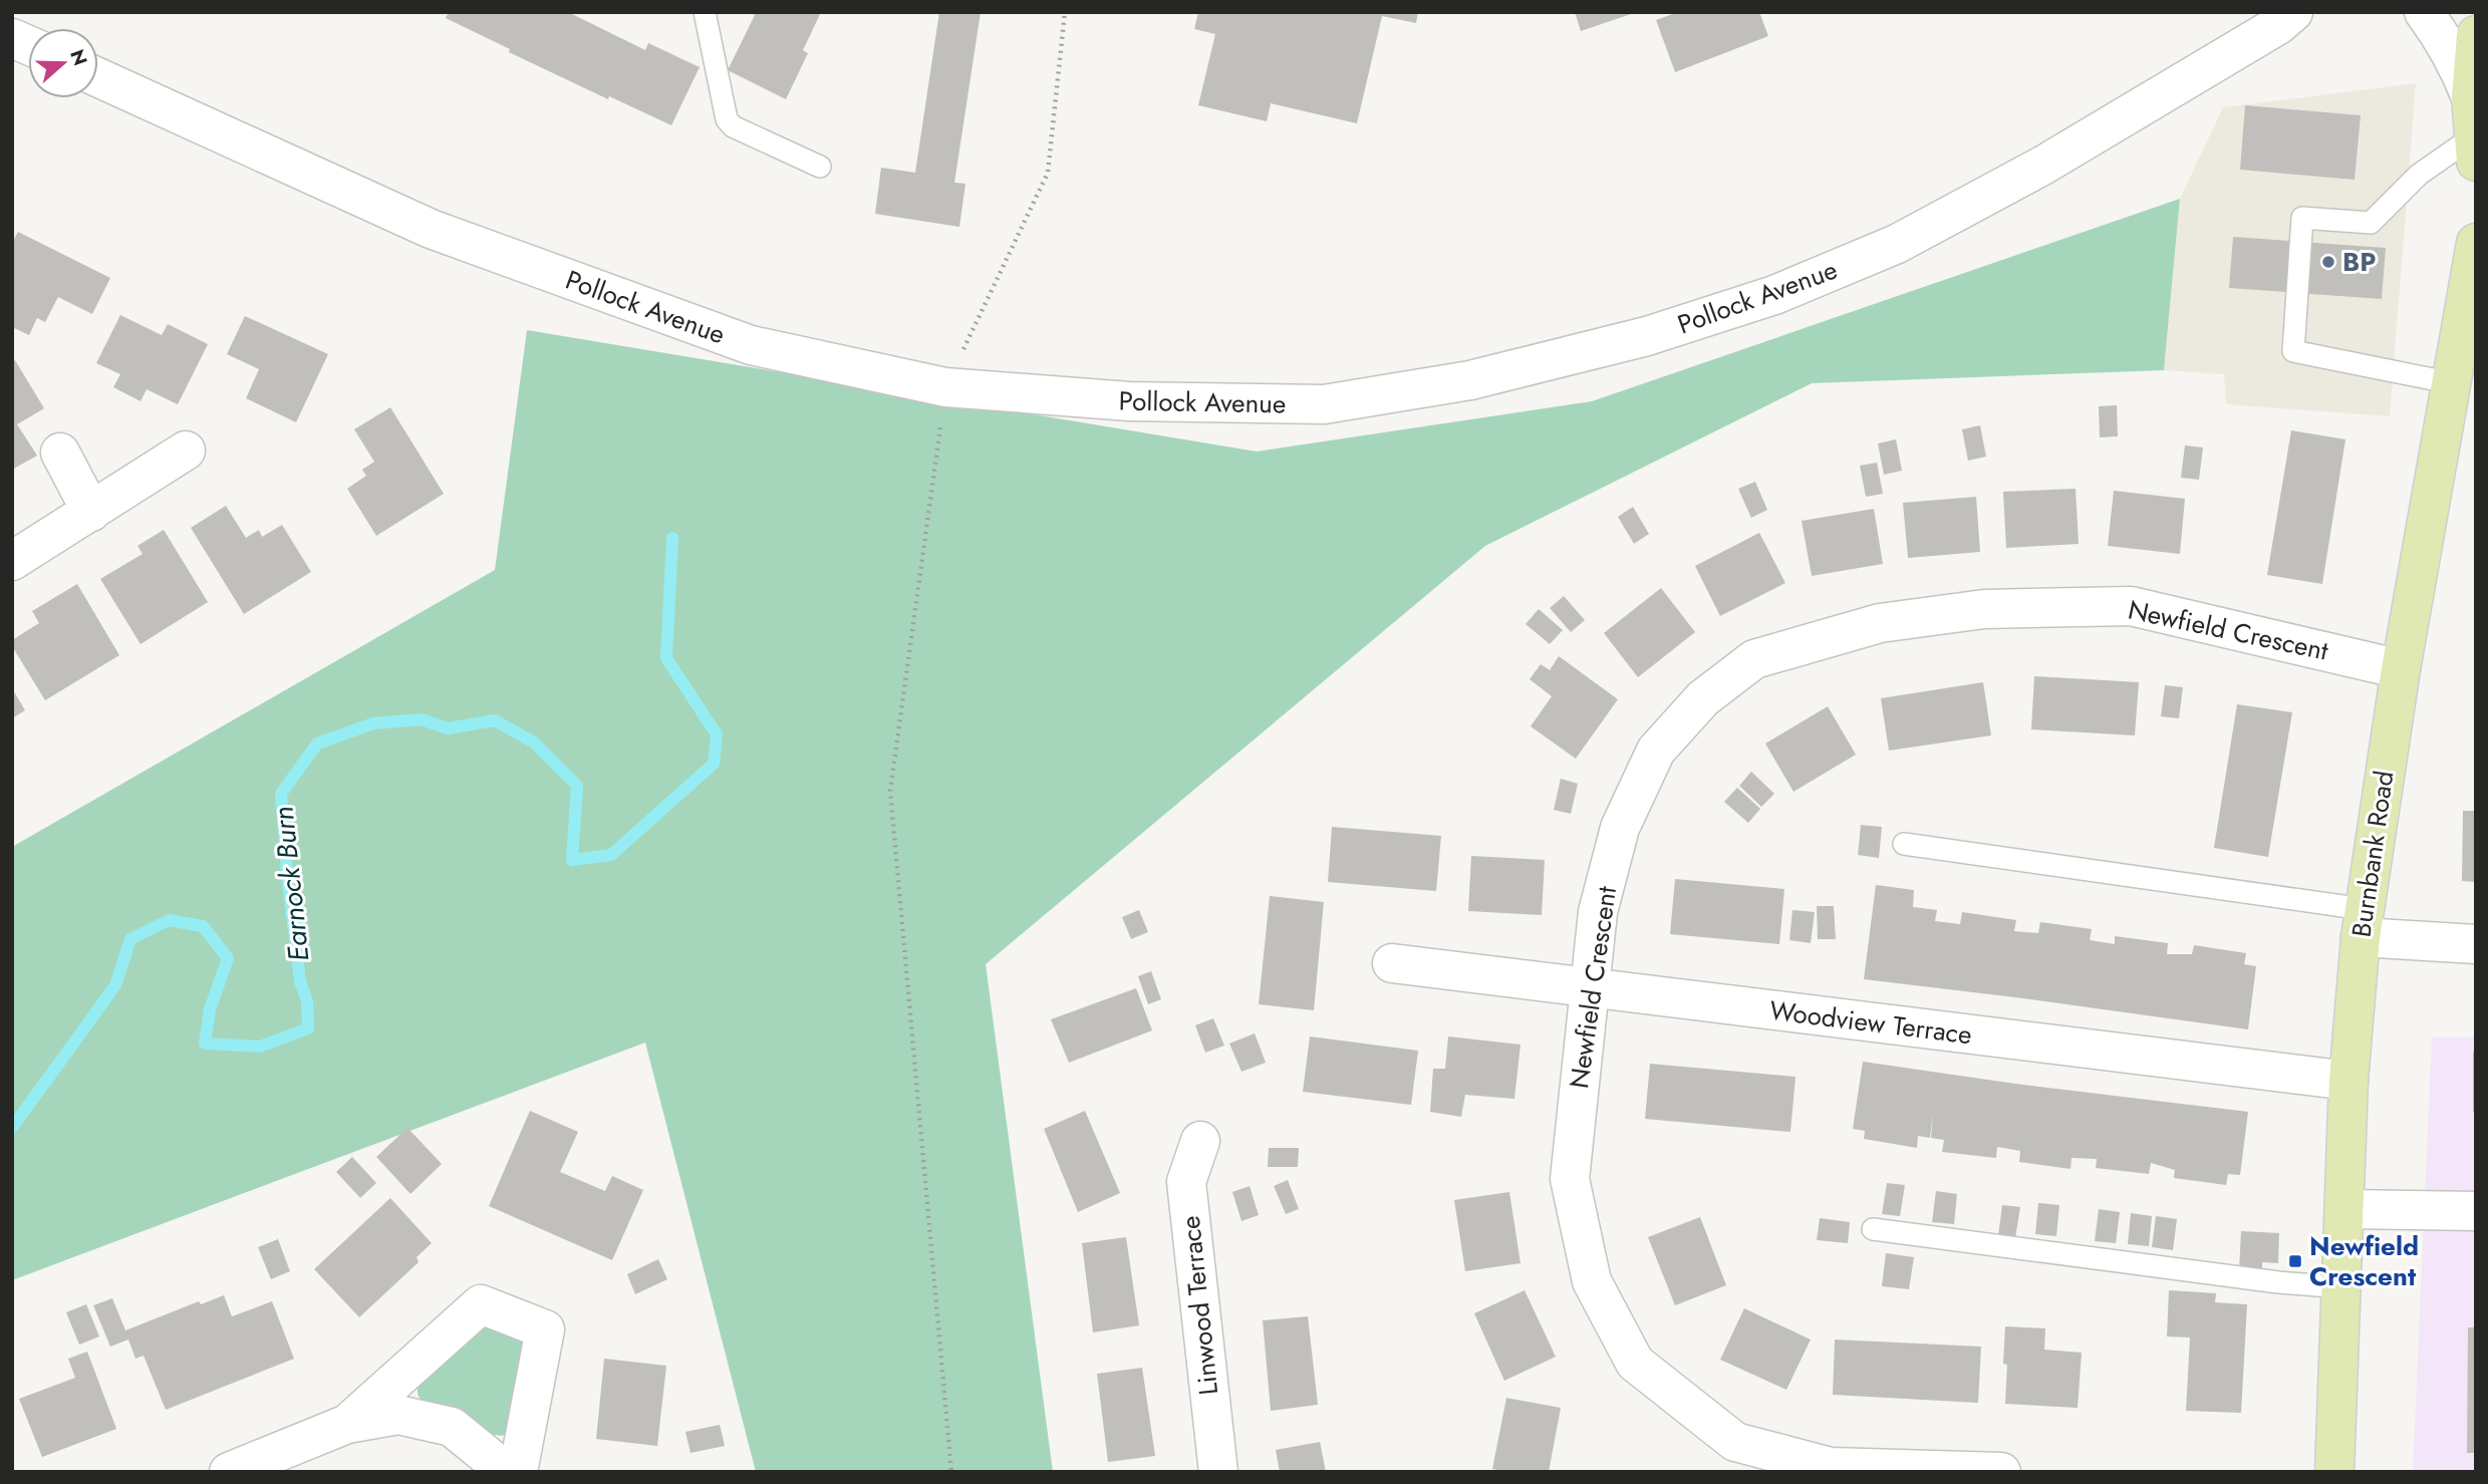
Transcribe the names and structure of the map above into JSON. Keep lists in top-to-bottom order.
{
  "streets": {
    "main road": ["Burnbank Road"],
    "street": [
      "Pollock Avenue",
      "Newfield Crescent",
      "Woodview Terrace",
      "Linwood Terrace"
    ]
  },
  "crossings": [
    ["Newfield Crescent", "Burnbank Road"],
    ["Newfield Crescent", "Woodview Terrace"],
    ["Burnbank Road", "Woodview Terrace"]
  ],
  "water": ["Earnock Burn"],
  "places": {
    "other": ["BP"],
    "transit": ["Newfield Crescent"]
  },
  "north": "right"
}
